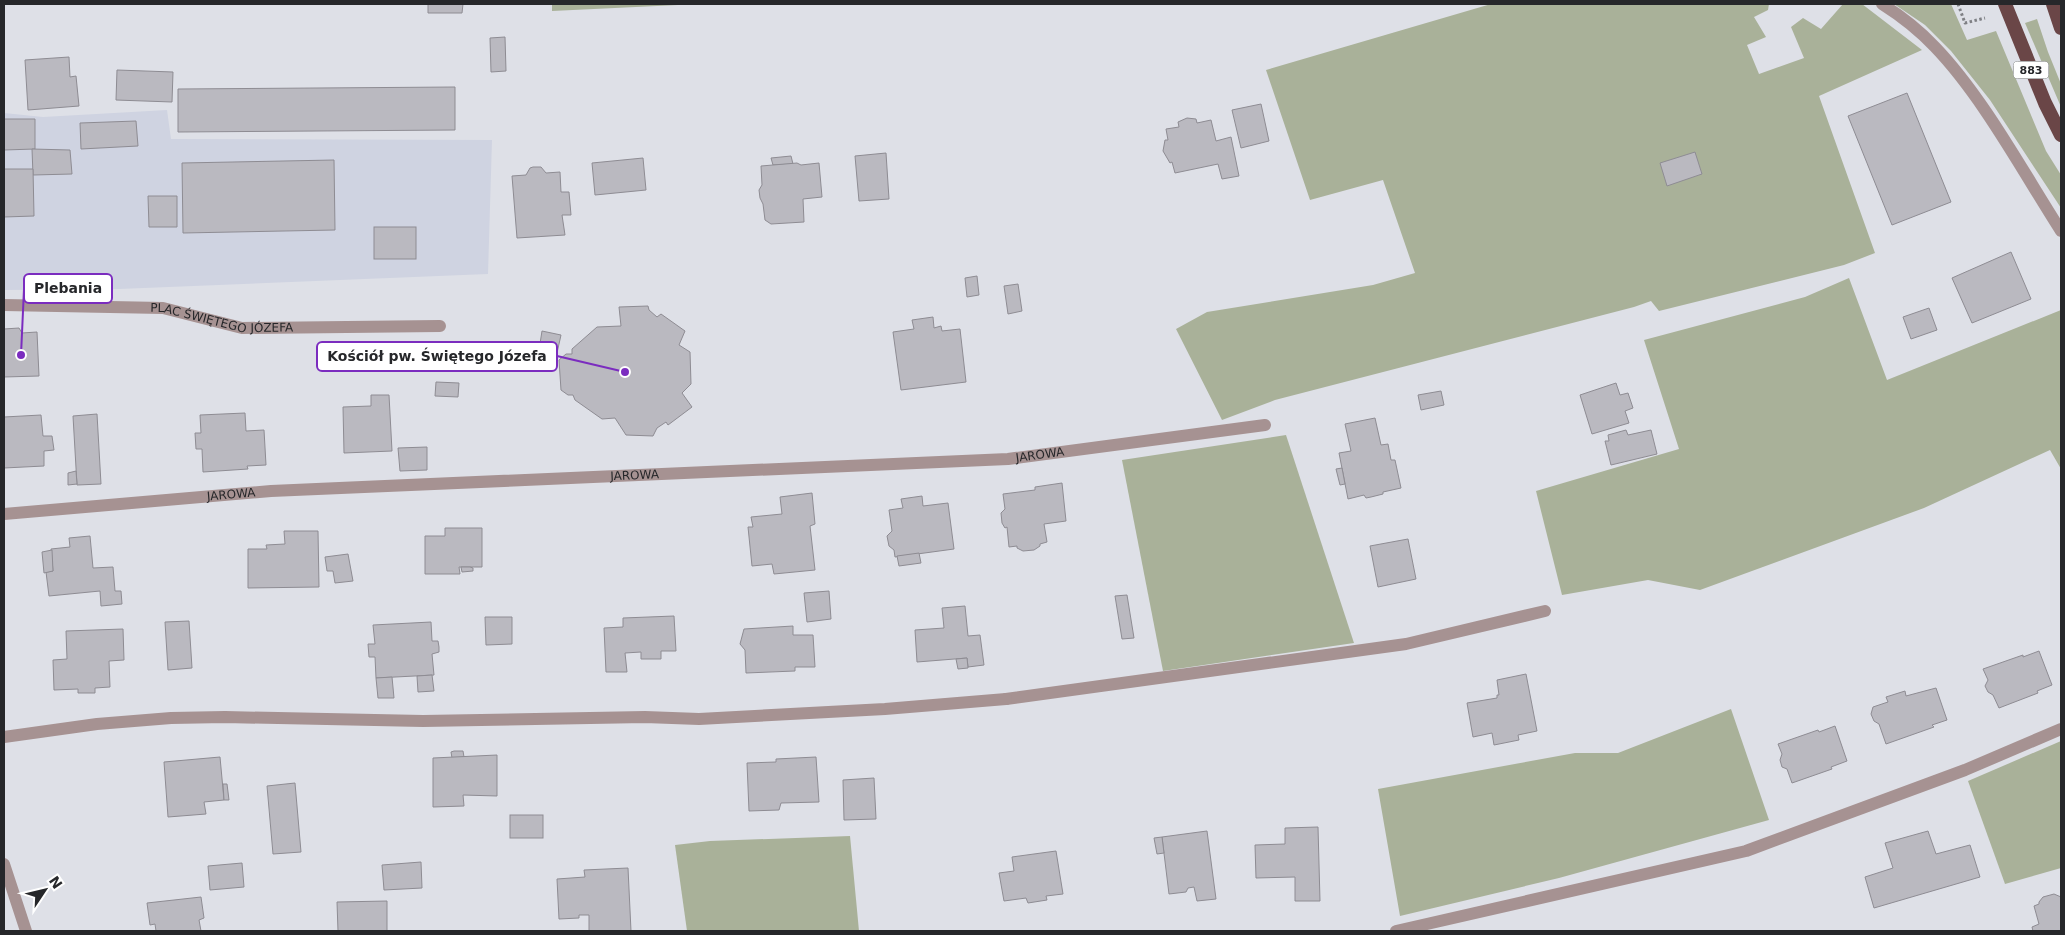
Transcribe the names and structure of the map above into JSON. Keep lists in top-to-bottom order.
{
  "streets": {
    "highway": ["883"],
    "street": ["PLAC ŚWIĘTEGO JÓZEFA", "JAROWA"]
  },
  "places": ["Plebania", "Kościół pw. Świętego Józefa"],
  "north": "top right"
}
